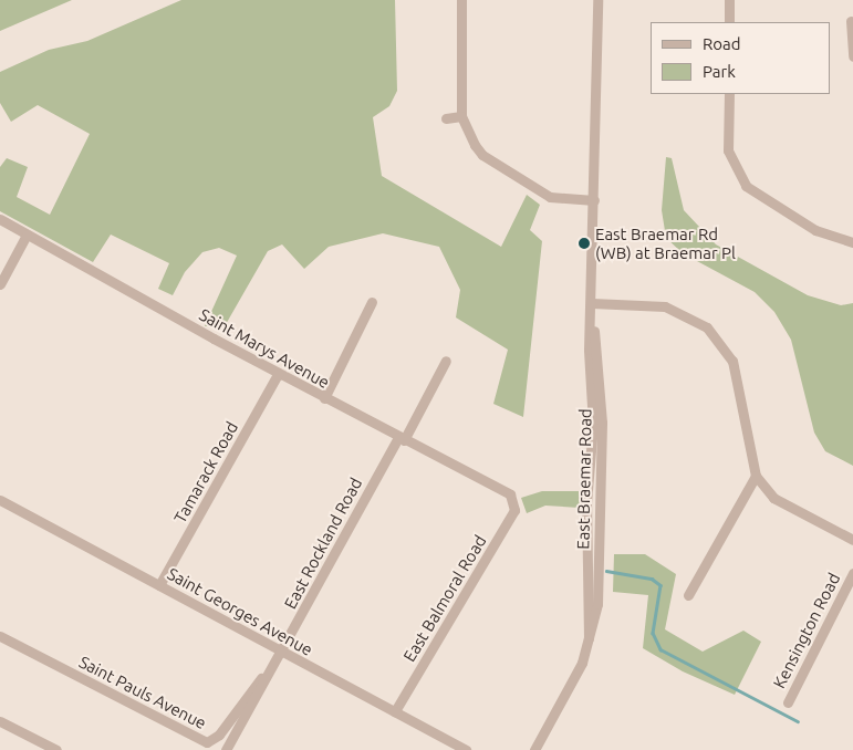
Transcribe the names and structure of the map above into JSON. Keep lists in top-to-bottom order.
{
  "streets": {
    "street": [
      "Saint Marys Avenue",
      "Tamarack Road",
      "East Braemar Road",
      "East Rockland Road",
      "East Balmoral Road",
      "Saint Georges Avenue",
      "Kensington Road",
      "Saint Pauls Avenue"
    ]
  },
  "crossings": [
    ["Saint Marys Avenue", "Tamarack Road"],
    ["Saint Marys Avenue", "East Rockland Road"],
    ["Saint Marys Avenue", "East Balmoral Road"],
    ["Tamarack Road", "Saint Georges Avenue"],
    ["East Rockland Road", "Saint Georges Avenue"],
    ["East Rockland Road", "Saint Pauls Avenue"],
    ["East Balmoral Road", "Saint Georges Avenue"],
    ["Saint Georges Avenue", "Saint Pauls Avenue"]
  ],
  "places": ["East Braemar Rd (WB) at Braemar Pl"],
  "legend": ["Road", "Park"]
}
